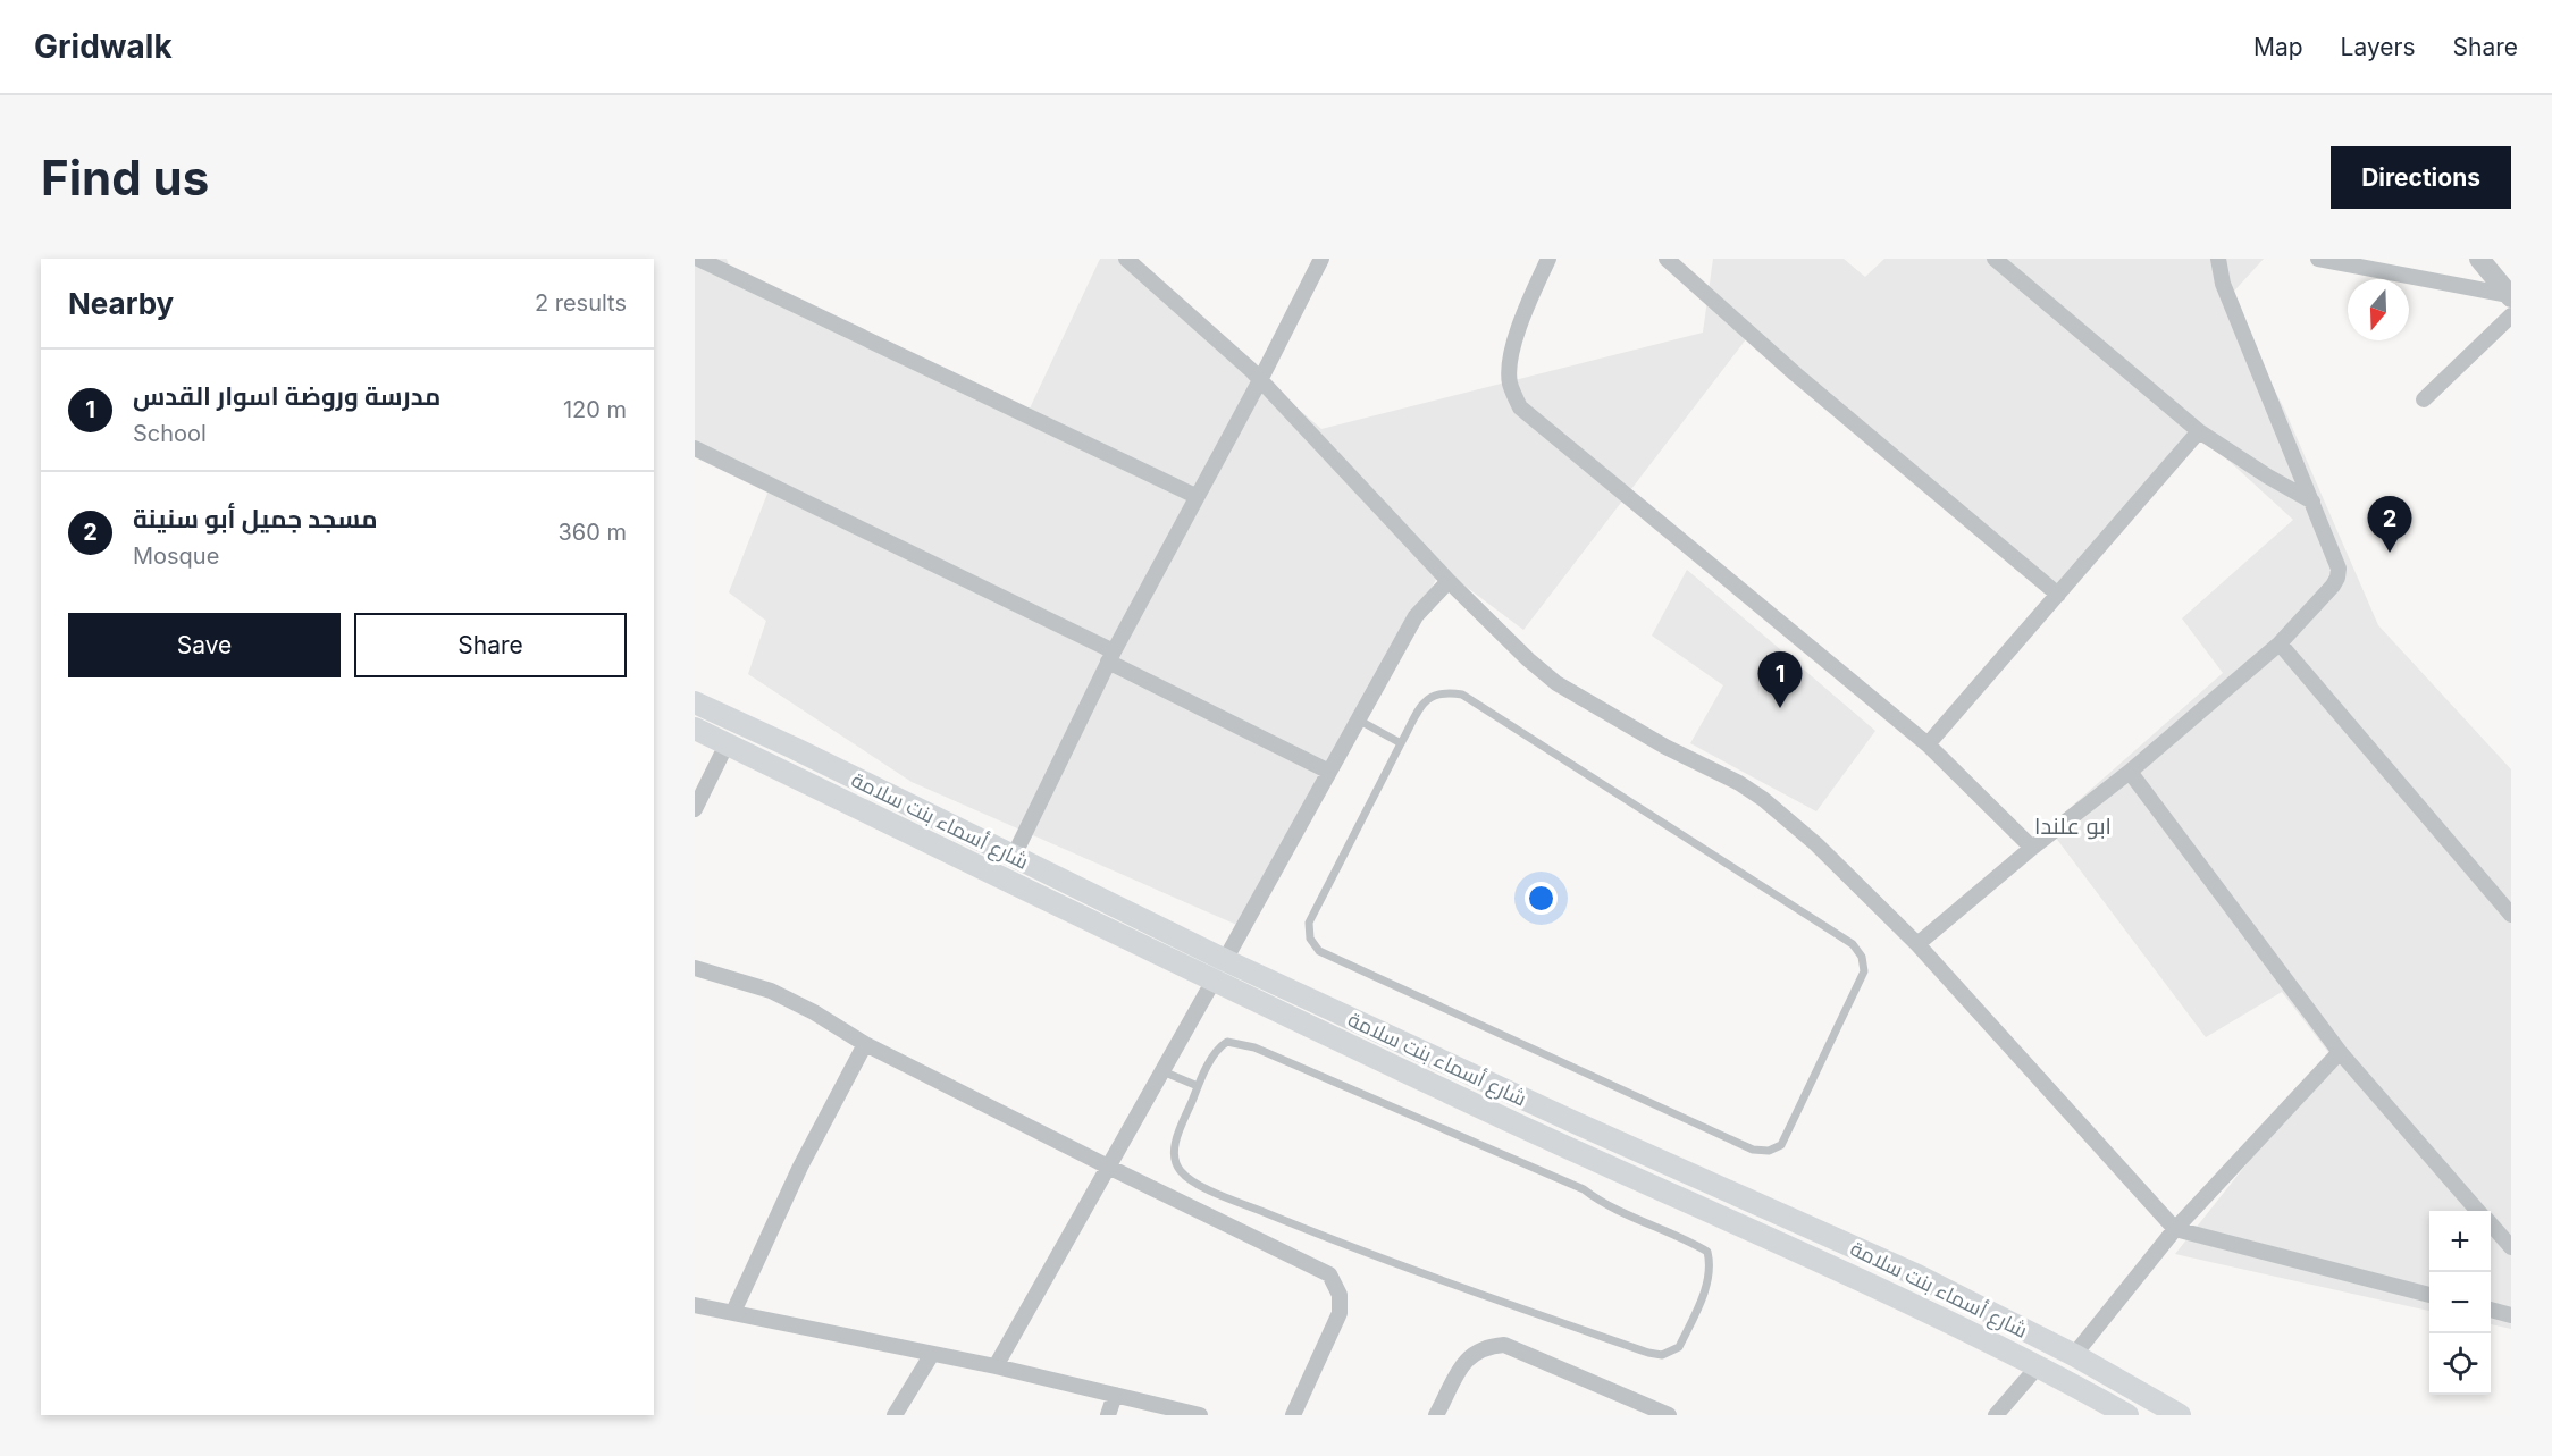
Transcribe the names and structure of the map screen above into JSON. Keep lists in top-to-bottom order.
{
  "streets": {
    "main road": ["شارع أسماء بنت سلامة"]
  },
  "districts": ["ابو علندا"],
  "north": "bottom",
  "page": {
    "header": "Gridwalk",
    "nav": ["Map", "Layers", "Share"],
    "buttons": [
      "Directions",
      ["Save", "Share"]
    ],
    "title": "Find us",
    "heading": ["Nearby", "2 results"],
    "list": [
      {
        "mark": "1",
        "name": "مدرسة وروضة اسوار القدس",
        "note": "School",
        "value": "120 m"
      },
      {
        "mark": "2",
        "name": "مسجد جميل أبو سنينة",
        "note": "Mosque",
        "value": "360 m"
      }
    ],
    "pins": ["2", "1"],
    "map_buttons": ["+", "−"]
  }
}
